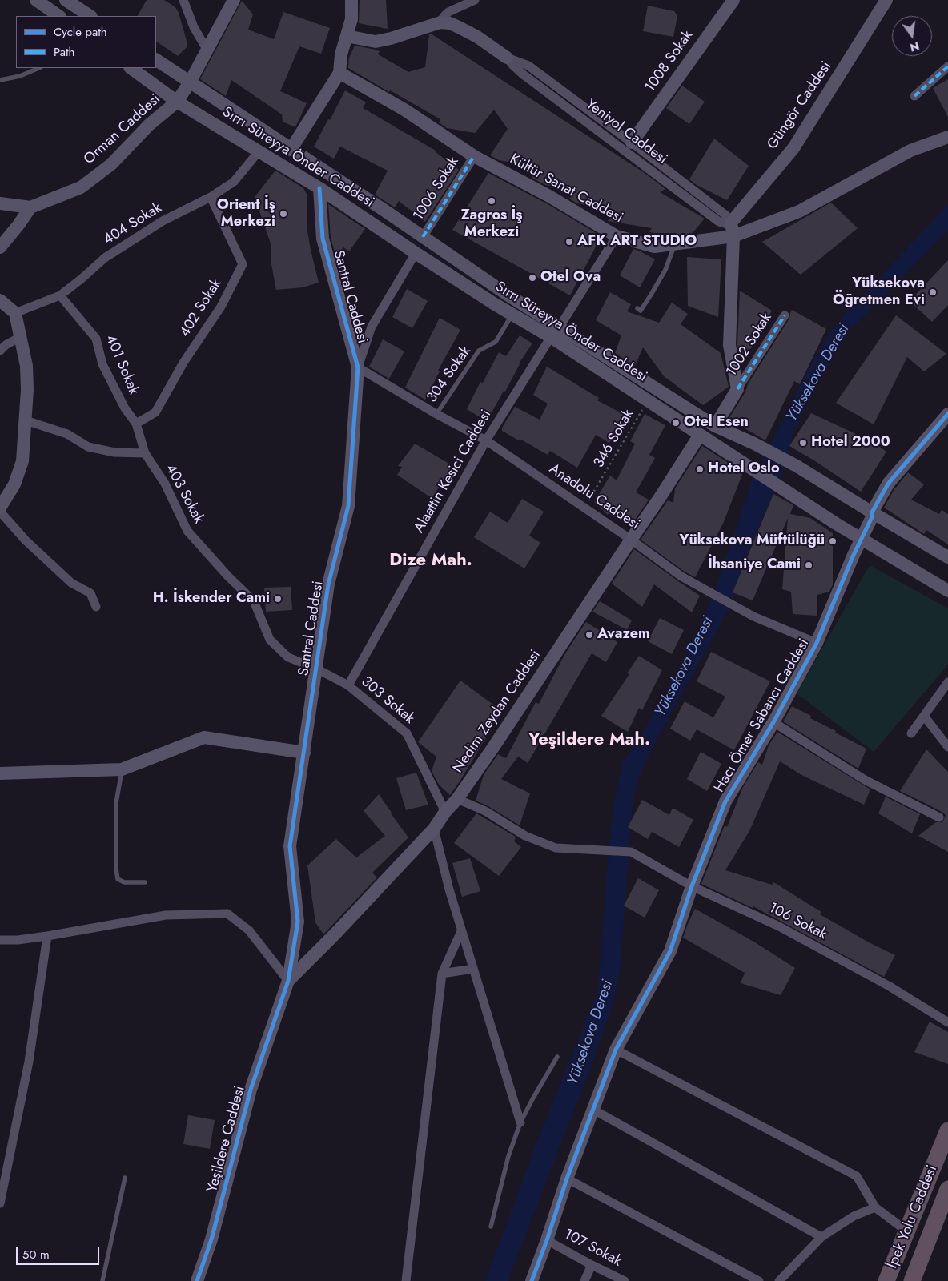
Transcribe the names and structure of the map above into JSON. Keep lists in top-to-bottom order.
{
  "streets": {
    "highway": ["İpek Yolu Caddesi"],
    "street": [
      "1008 Sokak",
      "Güngör Caddesi",
      "Orman Caddesi",
      "Yeniyol Caddesi",
      "Sırrı Süreyya Önder Caddesi",
      "1006 Sokak",
      "Kültür Sanat Caddesi",
      "404 Sokak",
      "Santral Caddesi",
      "402 Sokak",
      "1002 Sokak",
      "401 Sokak",
      "Alaattin Kesici Caddesi",
      "403 Sokak",
      "Anadolu Caddesi",
      "303 Sokak",
      "Nedim Zeydan Caddesi",
      "Hacı Ömer Sabancı Caddesi",
      "106 Sokak",
      "Yeşildere Caddesi",
      "107 Sokak"
    ],
    "lane": ["304 Sokak"],
    "path": ["346 Sokak"]
  },
  "crossings": [
    ["1008 Sokak", "Yeniyol Caddesi"],
    ["Güngör Caddesi", "Yeniyol Caddesi"],
    ["Orman Caddesi", "Sırrı Süreyya Önder Caddesi"],
    ["Sırrı Süreyya Önder Caddesi", "1006 Sokak"],
    ["Sırrı Süreyya Önder Caddesi", "404 Sokak"],
    ["Sırrı Süreyya Önder Caddesi", "Santral Caddesi"],
    ["Sırrı Süreyya Önder Caddesi", "304 Sokak"],
    ["Sırrı Süreyya Önder Caddesi", "346 Sokak"],
    ["Sırrı Süreyya Önder Caddesi", "Alaattin Kesici Caddesi"],
    ["Sırrı Süreyya Önder Caddesi", "Nedim Zeydan Caddesi"],
    ["Sırrı Süreyya Önder Caddesi", "Hacı Ömer Sabancı Caddesi"],
    ["1006 Sokak", "Kültür Sanat Caddesi"],
    ["404 Sokak", "402 Sokak"],
    ["404 Sokak", "401 Sokak"],
    ["Santral Caddesi", "403 Sokak"],
    ["Santral Caddesi", "Anadolu Caddesi"],
    ["Santral Caddesi", "303 Sokak"],
    ["Santral Caddesi", "Nedim Zeydan Caddesi"],
    ["Santral Caddesi", "Yeşildere Caddesi"],
    ["402 Sokak", "401 Sokak"],
    ["401 Sokak", "403 Sokak"],
    ["304 Sokak", "Anadolu Caddesi"],
    ["346 Sokak", "Anadolu Caddesi"],
    ["Alaattin Kesici Caddesi", "Anadolu Caddesi"],
    ["Alaattin Kesici Caddesi", "303 Sokak"],
    ["403 Sokak", "303 Sokak"],
    ["Anadolu Caddesi", "Nedim Zeydan Caddesi"],
    ["Anadolu Caddesi", "Hacı Ömer Sabancı Caddesi"],
    ["303 Sokak", "Nedim Zeydan Caddesi"],
    ["Nedim Zeydan Caddesi", "106 Sokak"],
    ["Nedim Zeydan Caddesi", "Yeşildere Caddesi"],
    ["Hacı Ömer Sabancı Caddesi", "106 Sokak"],
    ["Hacı Ömer Sabancı Caddesi", "107 Sokak"]
  ],
  "districts": ["Dize Mah.", "Yeşildere Mah."],
  "water": ["Yüksekova Deresi"],
  "places": [
    "Zagros İş Merkezi",
    "Orient İş Merkezi",
    "AFK ART STUDIO",
    "Otel Ova",
    "Yüksekova Öğretmen Evi",
    "Otel Esen",
    "Hotel 2000",
    "Hotel Oslo",
    "Yüksekova Müftülüğü",
    "İhsaniye Cami",
    "H. İskender Cami",
    "Avazem"
  ],
  "legend": ["Cycle path", "Path"],
  "scale_bar": "50 m",
  "north": "bottom"
}
